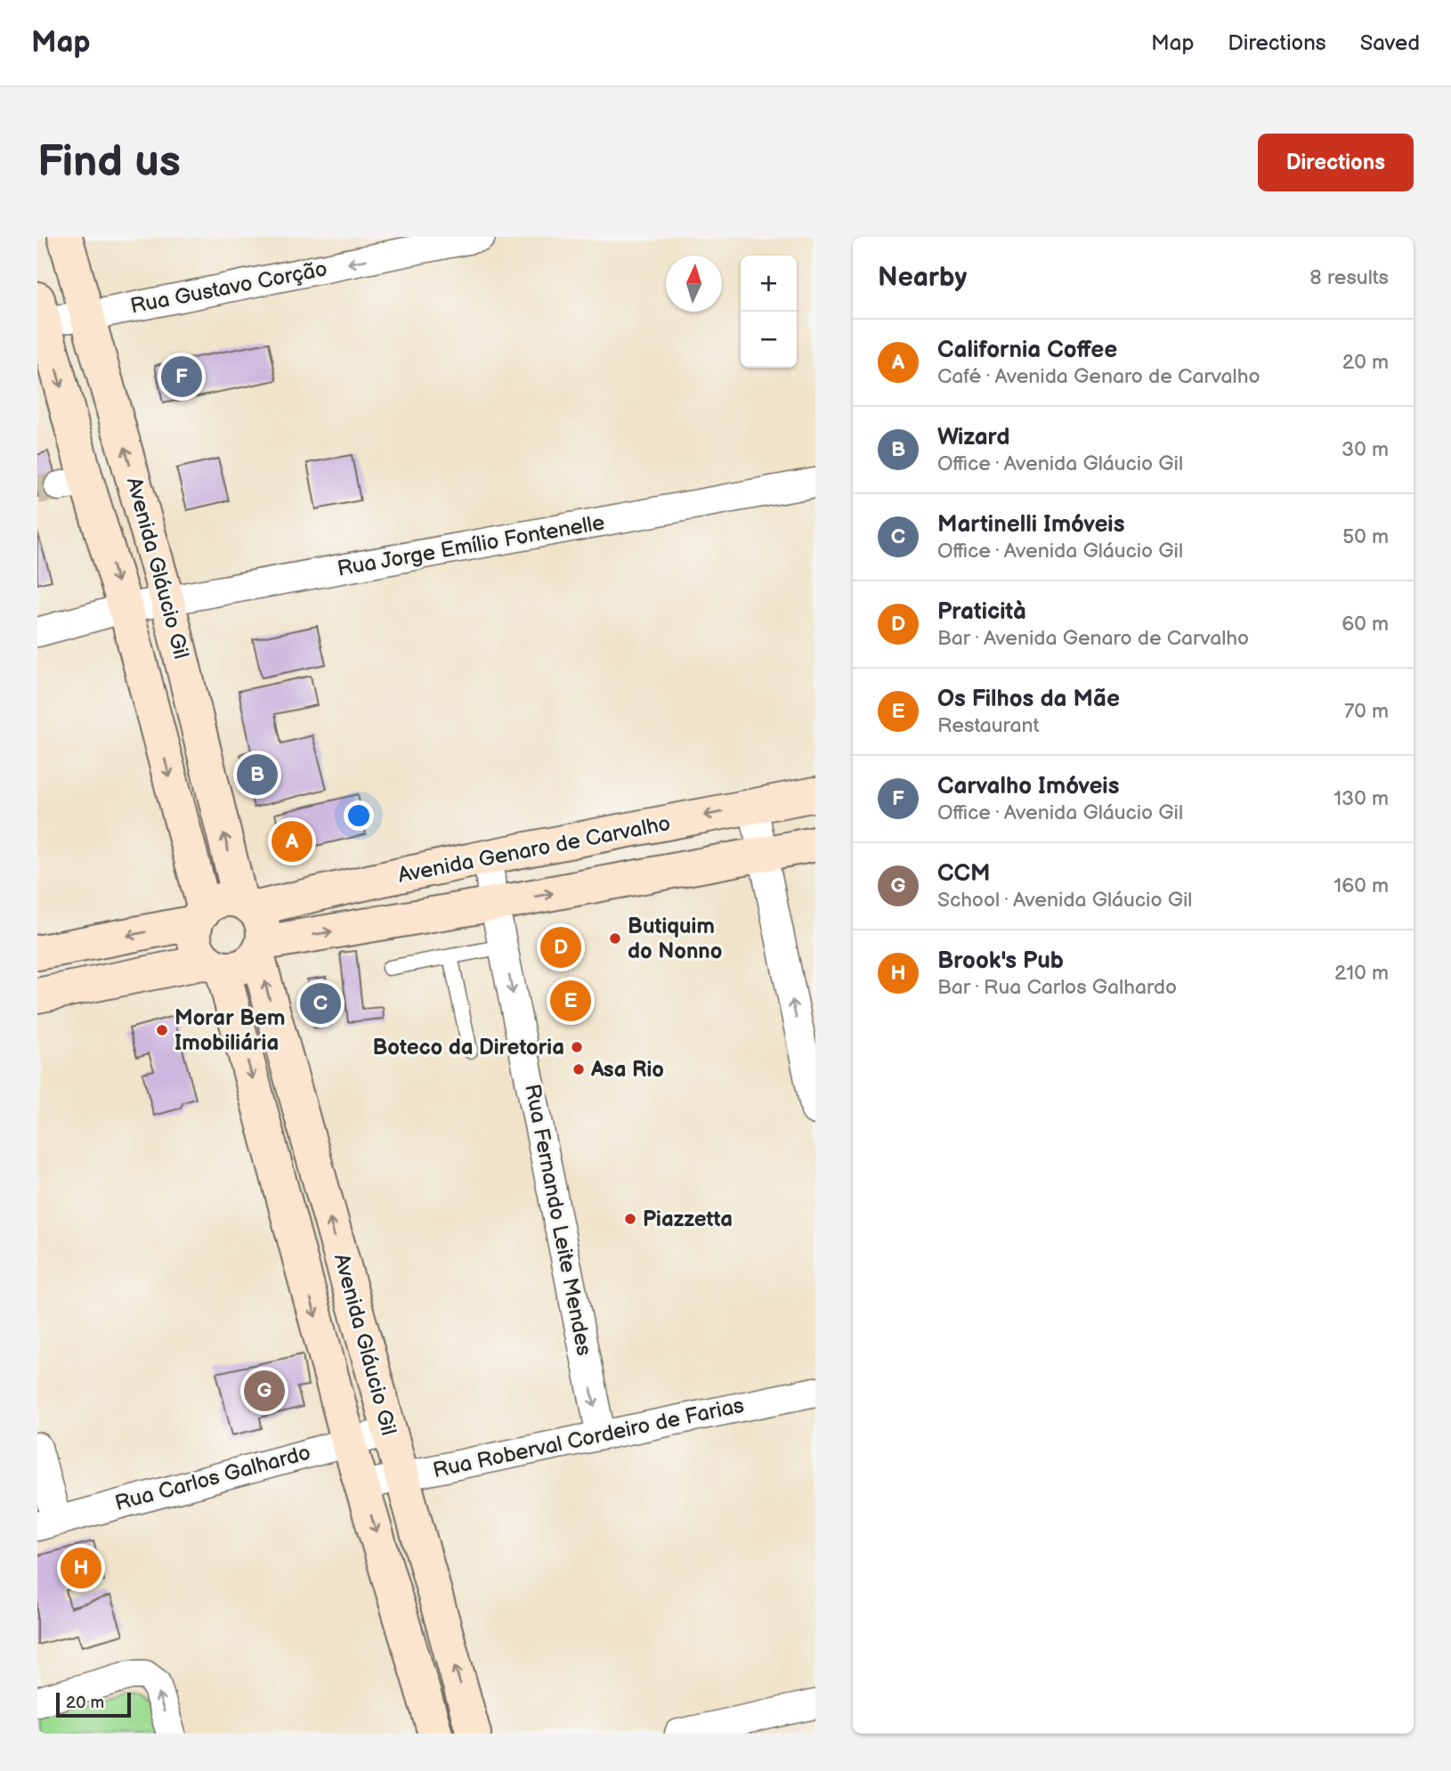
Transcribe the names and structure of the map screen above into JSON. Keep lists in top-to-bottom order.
{
  "streets": {
    "street": [
      "Rua Gustavo Corção",
      "Rua Jorge Emílio Fontenelle",
      "Avenida Gláucio Gil",
      "Avenida Genaro de Carvalho",
      "Rua Fernando Leite Mendes",
      "Rua Roberval Cordeiro de Farias",
      "Rua Carlos Galhardo"
    ]
  },
  "crossings": [
    ["Rua Gustavo Corção", "Avenida Gláucio Gil"],
    ["Rua Jorge Emílio Fontenelle", "Avenida Gláucio Gil"],
    ["Avenida Gláucio Gil", "Avenida Genaro de Carvalho"],
    ["Avenida Gláucio Gil", "Rua Roberval Cordeiro de Farias"],
    ["Avenida Gláucio Gil", "Rua Carlos Galhardo"],
    ["Avenida Genaro de Carvalho", "Rua Fernando Leite Mendes"],
    ["Rua Fernando Leite Mendes", "Rua Roberval Cordeiro de Farias"]
  ],
  "one_way": ["Rua Gustavo Corção", "Rua Fernando Leite Mendes"],
  "places": [
    "Butiquim do Nonno",
    "Morar Bem Imobiliária",
    "Boteco da Diretoria",
    "Asa Rio",
    "Piazzetta"
  ],
  "scale_bar": "20 m",
  "north": "top",
  "page": {
    "header": "Map",
    "nav": ["Map", "Directions", "Saved"],
    "buttons": "Directions",
    "title": "Find us",
    "heading": ["Nearby", "8 results"],
    "map_buttons": ["+", "−"],
    "list": [
      {
        "mark": "A",
        "name": "California Coffee",
        "note": "Café · Avenida Genaro de Carvalho",
        "value": "20 m"
      },
      {
        "mark": "B",
        "name": "Wizard",
        "note": "Office · Avenida Gláucio Gil",
        "value": "30 m"
      },
      {
        "mark": "C",
        "name": "Martinelli Imóveis",
        "note": "Office · Avenida Gláucio Gil",
        "value": "50 m"
      },
      {
        "mark": "D",
        "name": "Praticità",
        "note": "Bar · Avenida Genaro de Carvalho",
        "value": "60 m"
      },
      {
        "mark": "E",
        "name": "Os Filhos da Mãe",
        "note": "Restaurant",
        "value": "70 m"
      },
      {
        "mark": "F",
        "name": "Carvalho Imóveis",
        "note": "Office · Avenida Gláucio Gil",
        "value": "130 m"
      },
      {
        "mark": "G",
        "name": "CCM",
        "note": "School · Avenida Gláucio Gil",
        "value": "160 m"
      },
      {
        "mark": "H",
        "name": "Brook's Pub",
        "note": "Bar · Rua Carlos Galhardo",
        "value": "210 m"
      }
    ],
    "pins": [
      "F",
      "B",
      "A",
      "D",
      "E",
      "C",
      "G",
      "H"
    ],
    "scale": "20 m"
  }
}
